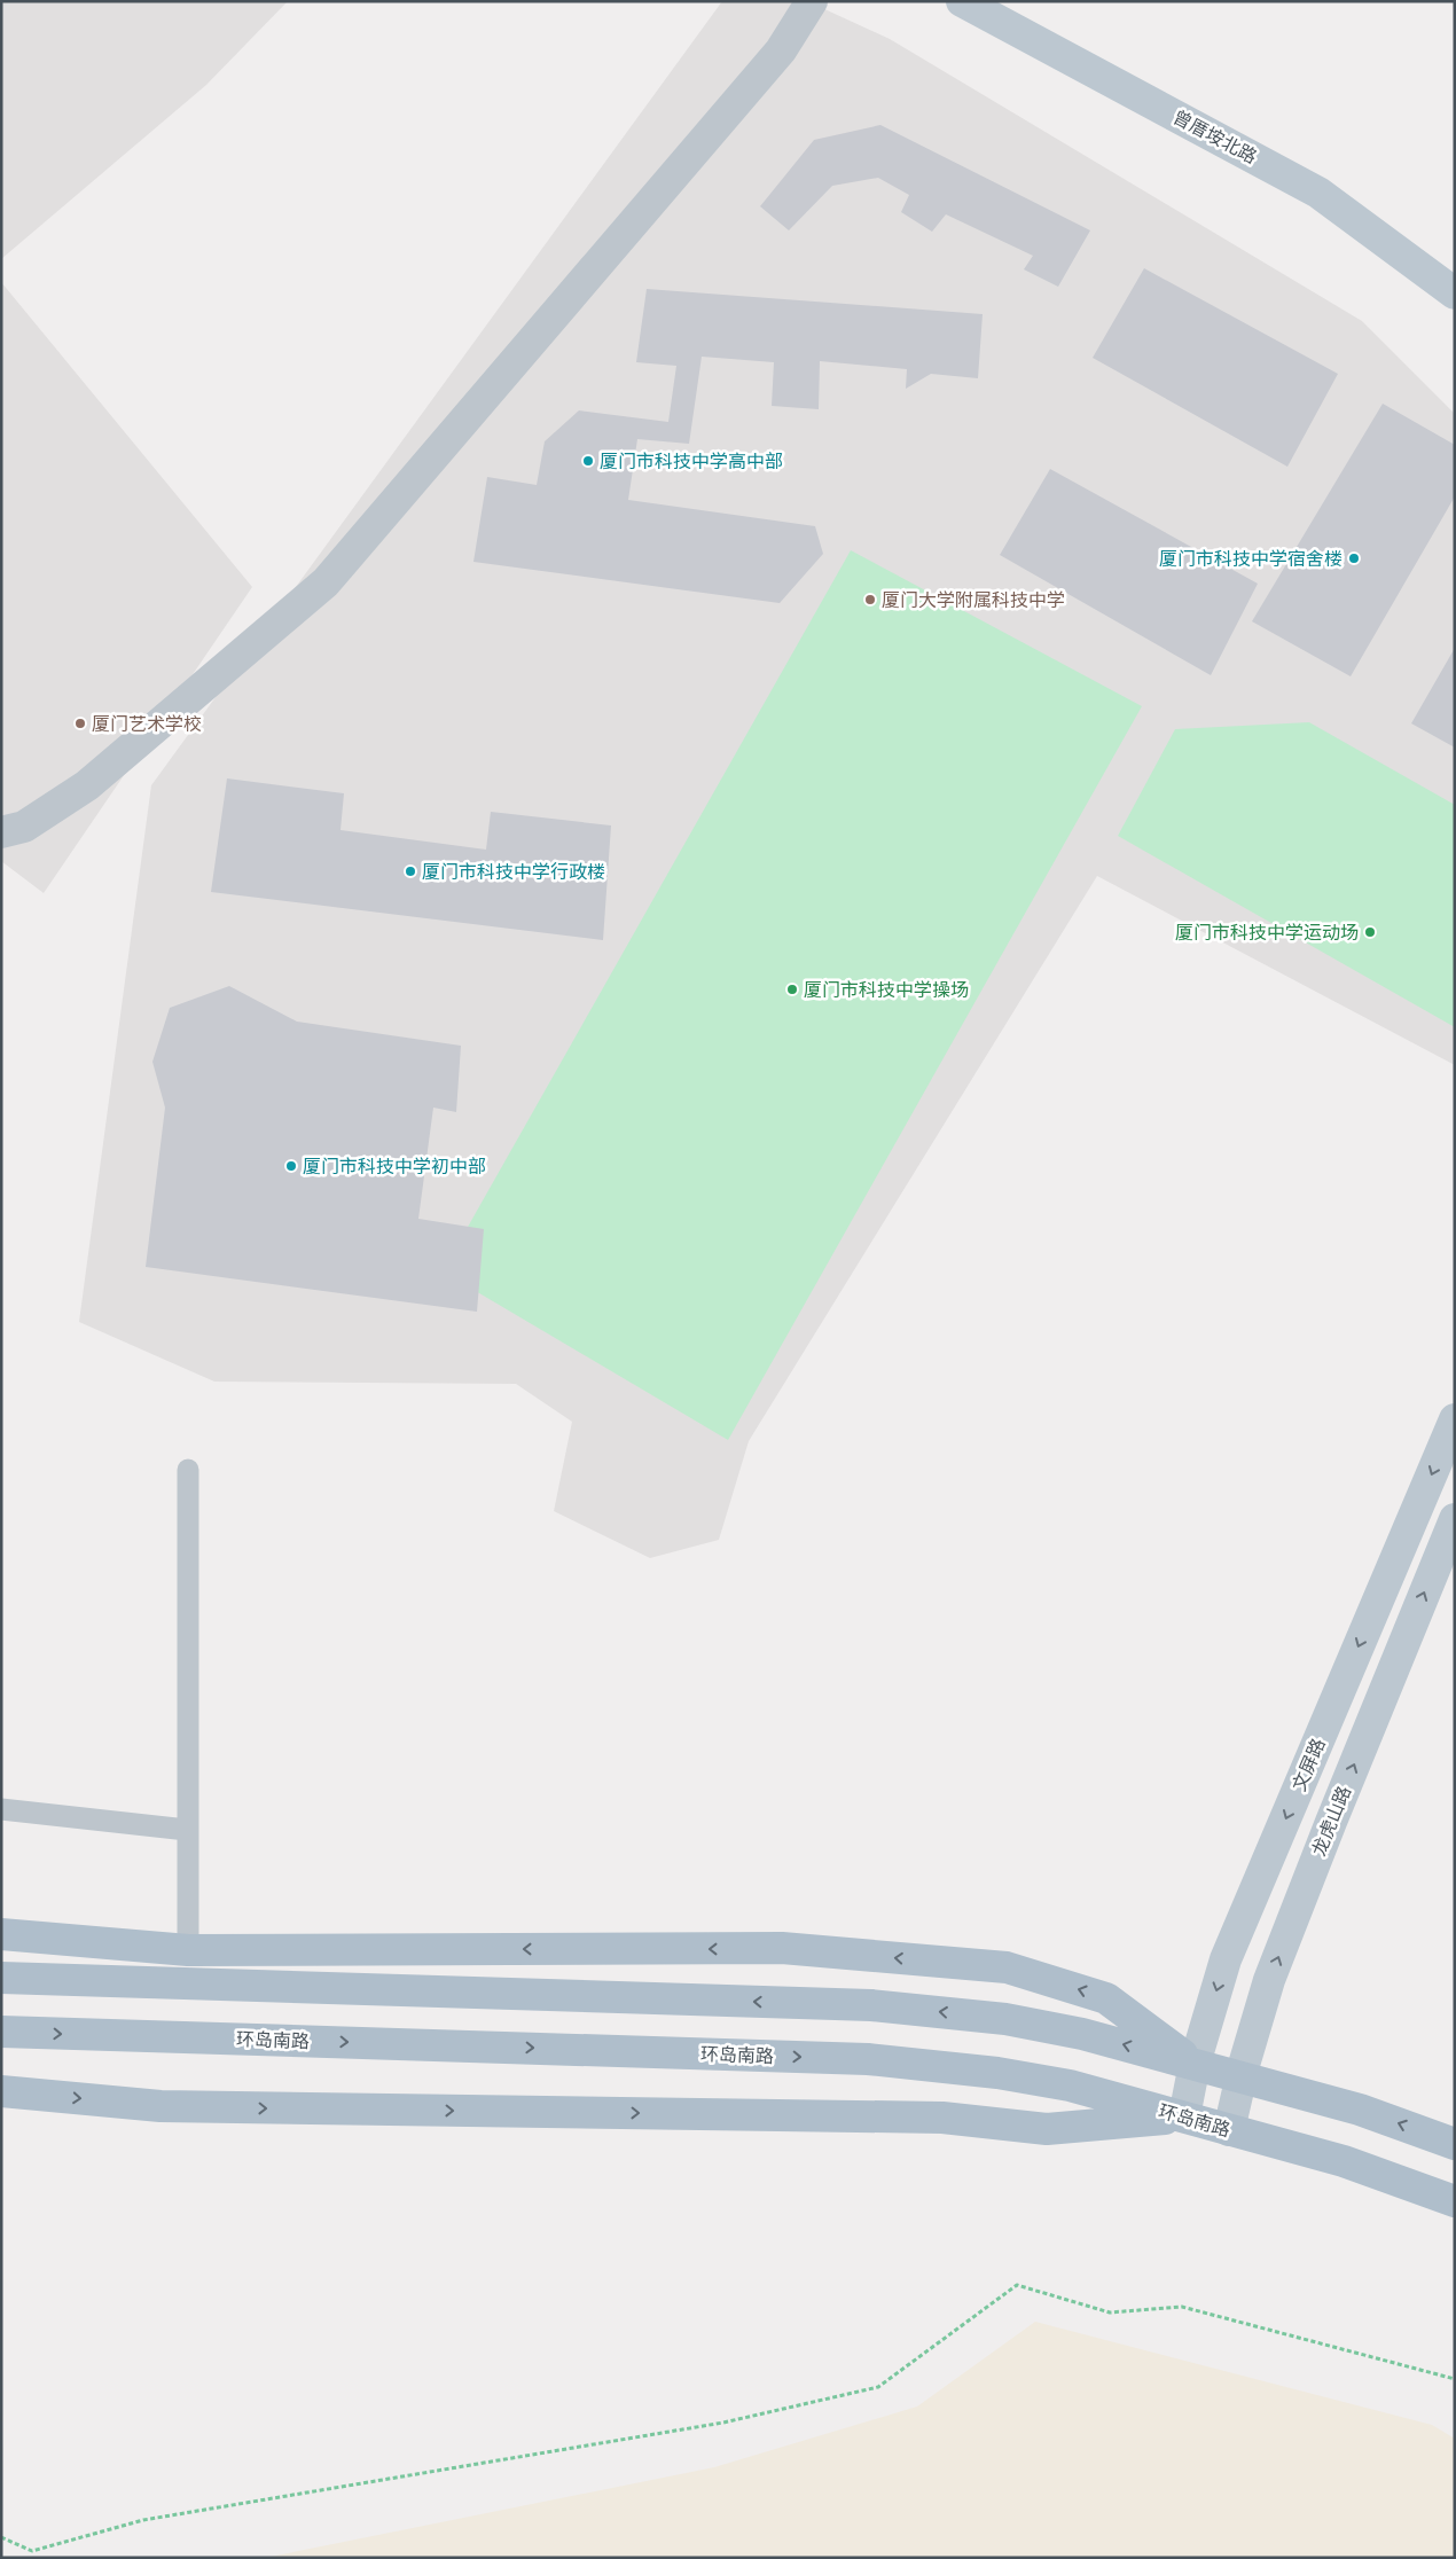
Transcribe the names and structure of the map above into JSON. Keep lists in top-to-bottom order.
{
  "streets": {
    "main road": [
      "曾厝垵北路",
      "文屏路",
      "龙虎山路",
      "环岛南路"
    ]
  },
  "crossings": [
    ["文屏路", "环岛南路"],
    ["龙虎山路", "环岛南路"]
  ],
  "one_way": ["文屏路", "龙虎山路"],
  "places": [
    "厦门市科技中学高中部",
    "厦门市科技中学宿舍楼",
    "厦门大学附属科技中学",
    "厦门艺术学校",
    "厦门市科技中学行政楼",
    "厦门市科技中学运动场",
    "厦门市科技中学操场",
    "厦门市科技中学初中部"
  ]
}
